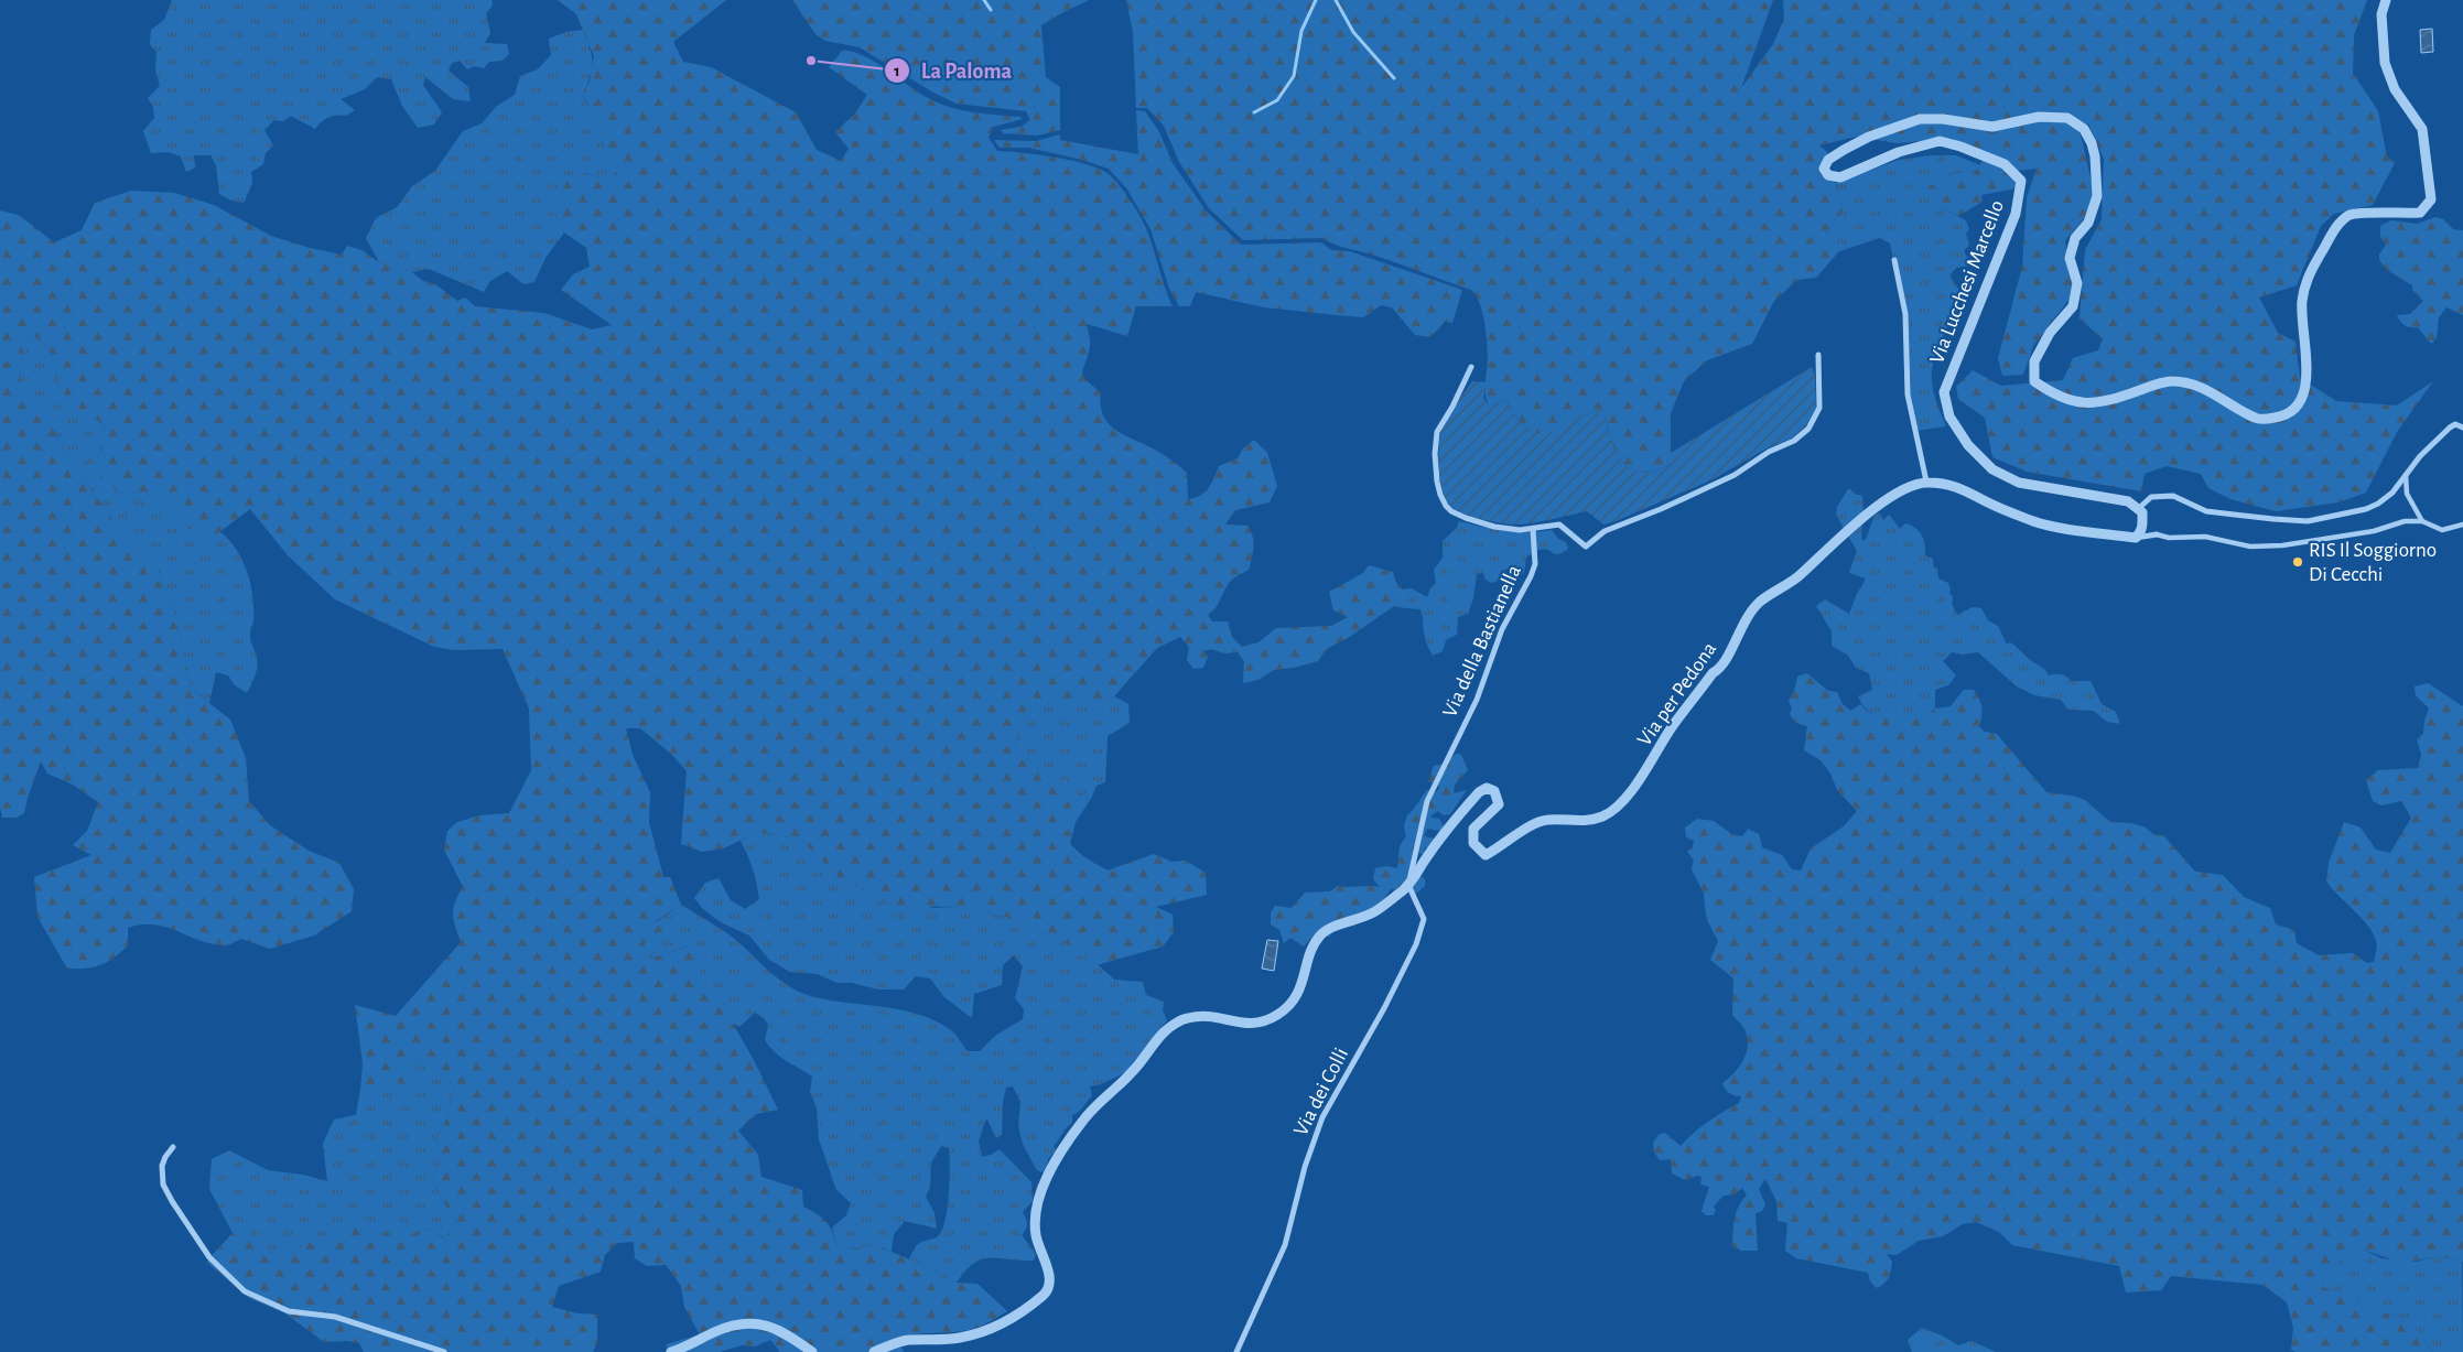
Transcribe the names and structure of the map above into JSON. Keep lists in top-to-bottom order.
{
  "streets": {
    "street": [
      "Via Lucchesi Marcello",
      "Via della Bastianella",
      "Via per Pedona",
      "Via dei Colli"
    ]
  },
  "crossings": [
    ["Via della Bastianella", "Via per Pedona"],
    ["Via della Bastianella", "Via dei Colli"],
    ["Via per Pedona", "Via dei Colli"]
  ],
  "places": ["La Paloma", "RIS Il Soggiorno Di Cecchi"]
}
